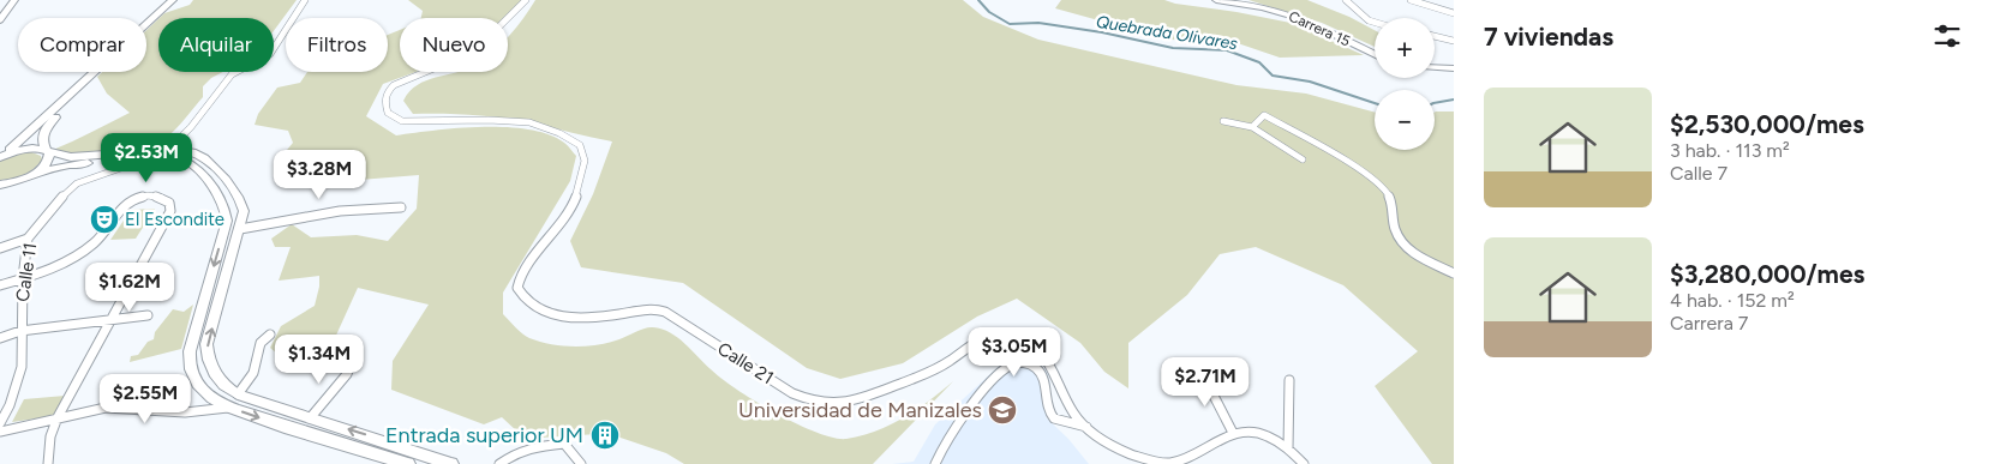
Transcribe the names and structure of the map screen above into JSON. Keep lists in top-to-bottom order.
{
  "streets": {
    "main road": ["Carrera 15"],
    "street": ["Calle 11", "Calle 21"]
  },
  "water": ["Quebrada Olivares"],
  "places": {
    "theatre": ["El Escondite"],
    "school or university": ["Universidad de Manizales"],
    "building": ["Entrada superior UM"]
  },
  "page": {
    "heading": "7 viviendas",
    "map_buttons": ["+", "−"],
    "chip": [
      "Comprar",
      "Alquilar",
      "Filtros",
      "Nuevo"
    ],
    "list": [
      {
        "name": "$2,530,000/mes",
        "note": "3 hab. · 113 m² · Calle 7"
      },
      {
        "name": "$3,280,000/mes",
        "note": "4 hab. · 152 m² · Carrera 7"
      }
    ],
    "price": [
      "$2.53M",
      "$3.28M",
      "$1.62M",
      "$3.05M",
      "$1.34M",
      "$2.71M",
      "$2.55M"
    ]
  }
}
